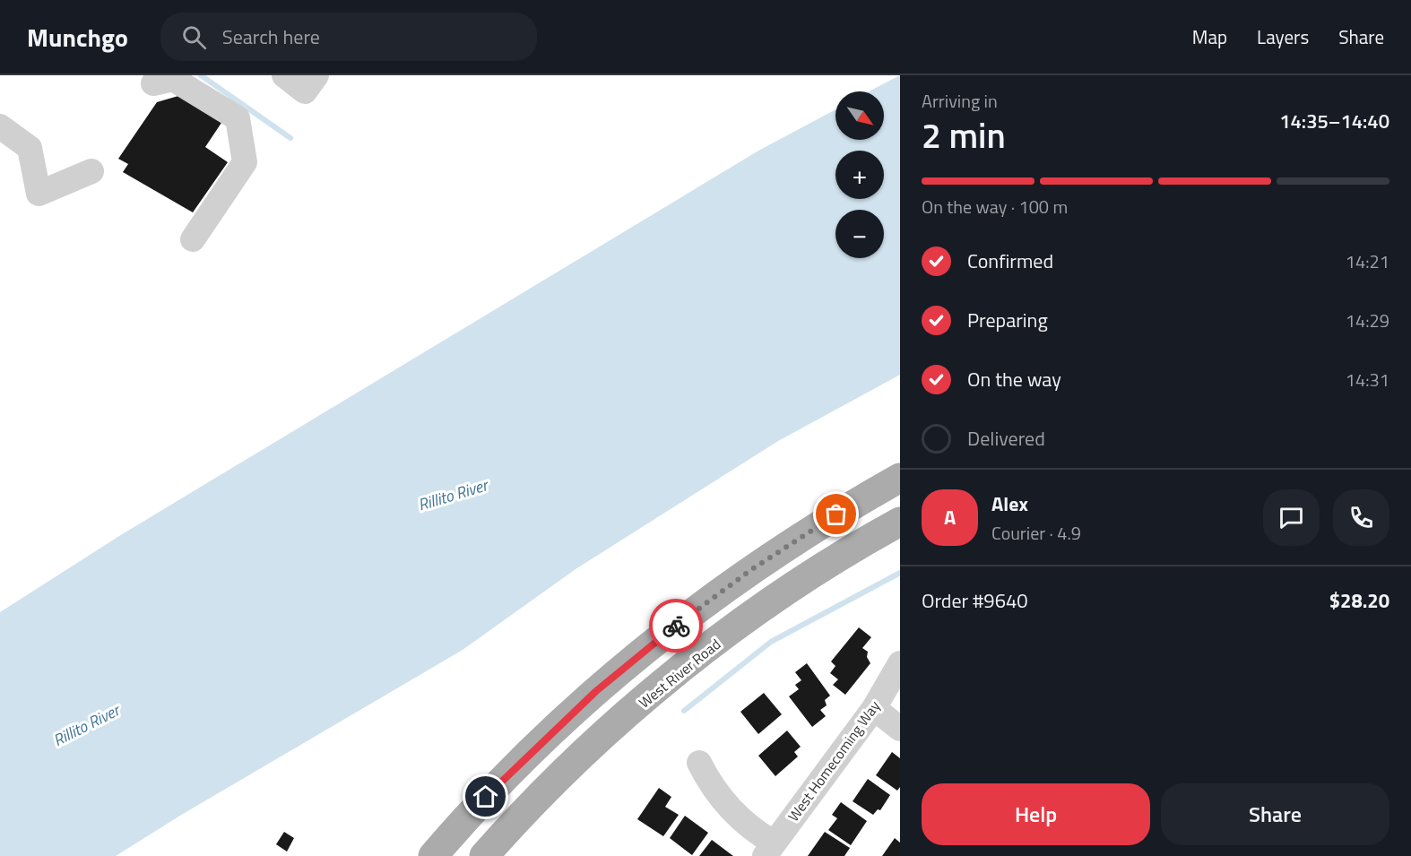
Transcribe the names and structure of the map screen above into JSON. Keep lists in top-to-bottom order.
{
  "streets": {
    "main road": ["West River Road"],
    "street": ["West Homecoming Way"]
  },
  "water": ["Rillito River"],
  "north": "bottom right",
  "page": {
    "header": "Munchgo",
    "search": "Search here",
    "nav": ["Map", "Layers", "Share"],
    "heading": ["2 min", "Arriving in", "14:35–14:40"],
    "panel": [
      "Alex",
      "Courier · 4.9",
      "Order #9640",
      "$28.20"
    ],
    "map_buttons": ["+", "−"],
    "bar": "On the way · 100 m",
    "list": [
      ["Confirmed", "14:21"],
      ["Preparing", "14:29"],
      ["On the way", "14:31"],
      "Delivered"
    ],
    "round": "A",
    "buttons": ["Help", "Share"]
  }
}
